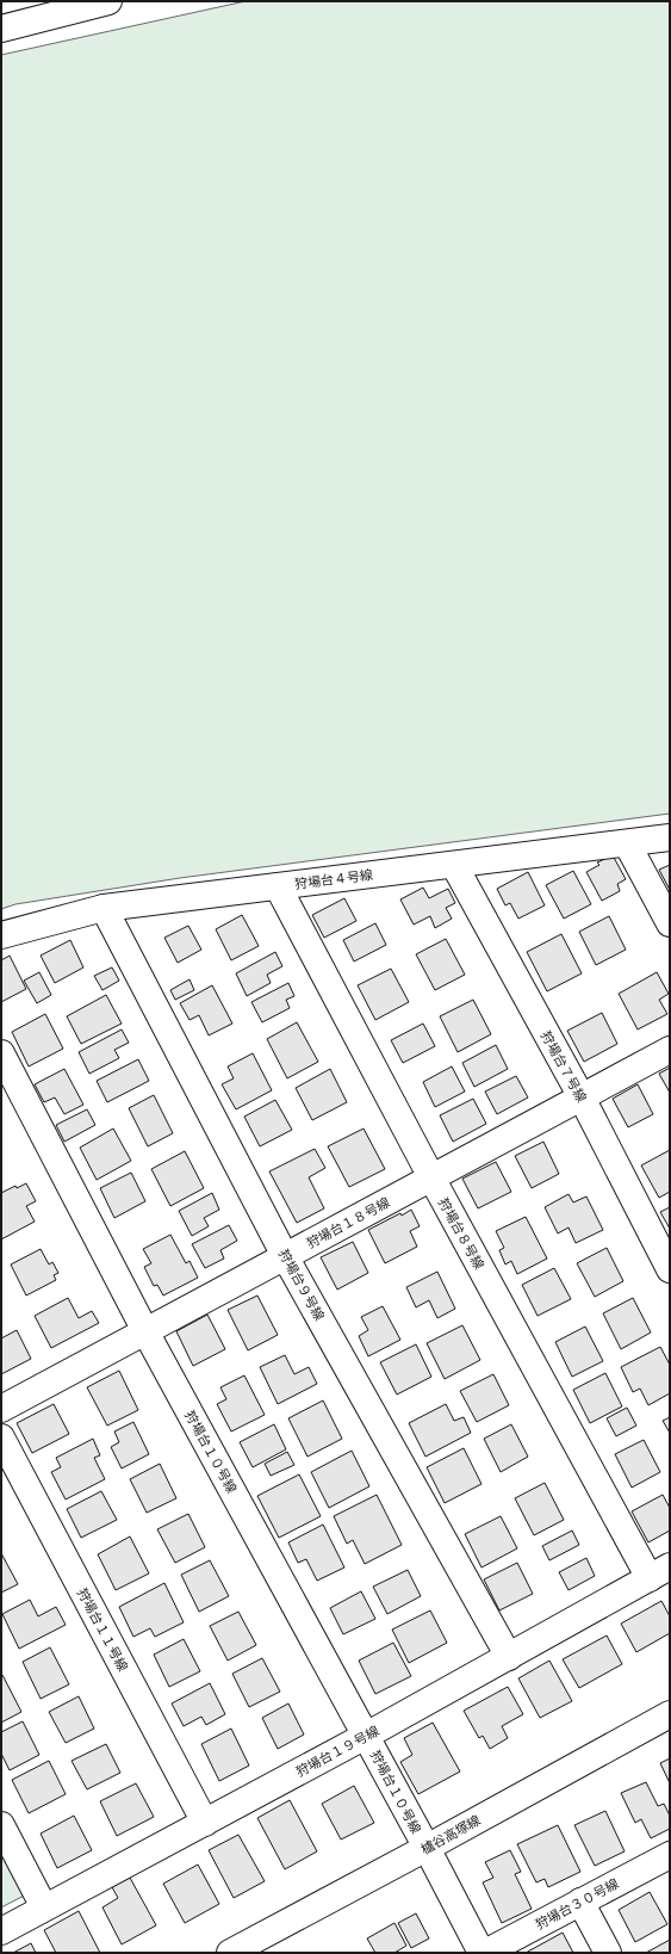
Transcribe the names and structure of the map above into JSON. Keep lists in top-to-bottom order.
{
  "streets": {
    "street": [
      "狩場台４号線",
      "狩場台７号線",
      "狩場台１８号線",
      "狩場台８号線",
      "狩場台９号線",
      "狩場台１０号線",
      "狩場台１１号線",
      "狩場台１９号線",
      "櫨谷高塚線",
      "狩場台３０号線"
    ]
  },
  "crossings": [
    ["狩場台４号線", "狩場台７号線"],
    ["狩場台４号線", "狩場台８号線"],
    ["狩場台４号線", "狩場台９号線"],
    ["狩場台７号線", "狩場台１８号線"],
    ["狩場台１８号線", "狩場台８号線"],
    ["狩場台１８号線", "狩場台９号線"],
    ["狩場台１８号線", "狩場台１０号線"],
    ["狩場台８号線", "狩場台１９号線"],
    ["狩場台９号線", "狩場台１９号線"],
    ["狩場台１０号線", "狩場台１９号線"],
    ["狩場台１０号線", "櫨谷高塚線"],
    ["狩場台１０号線", "狩場台３０号線"],
    ["狩場台１１号線", "狩場台１９号線"]
  ]
}
